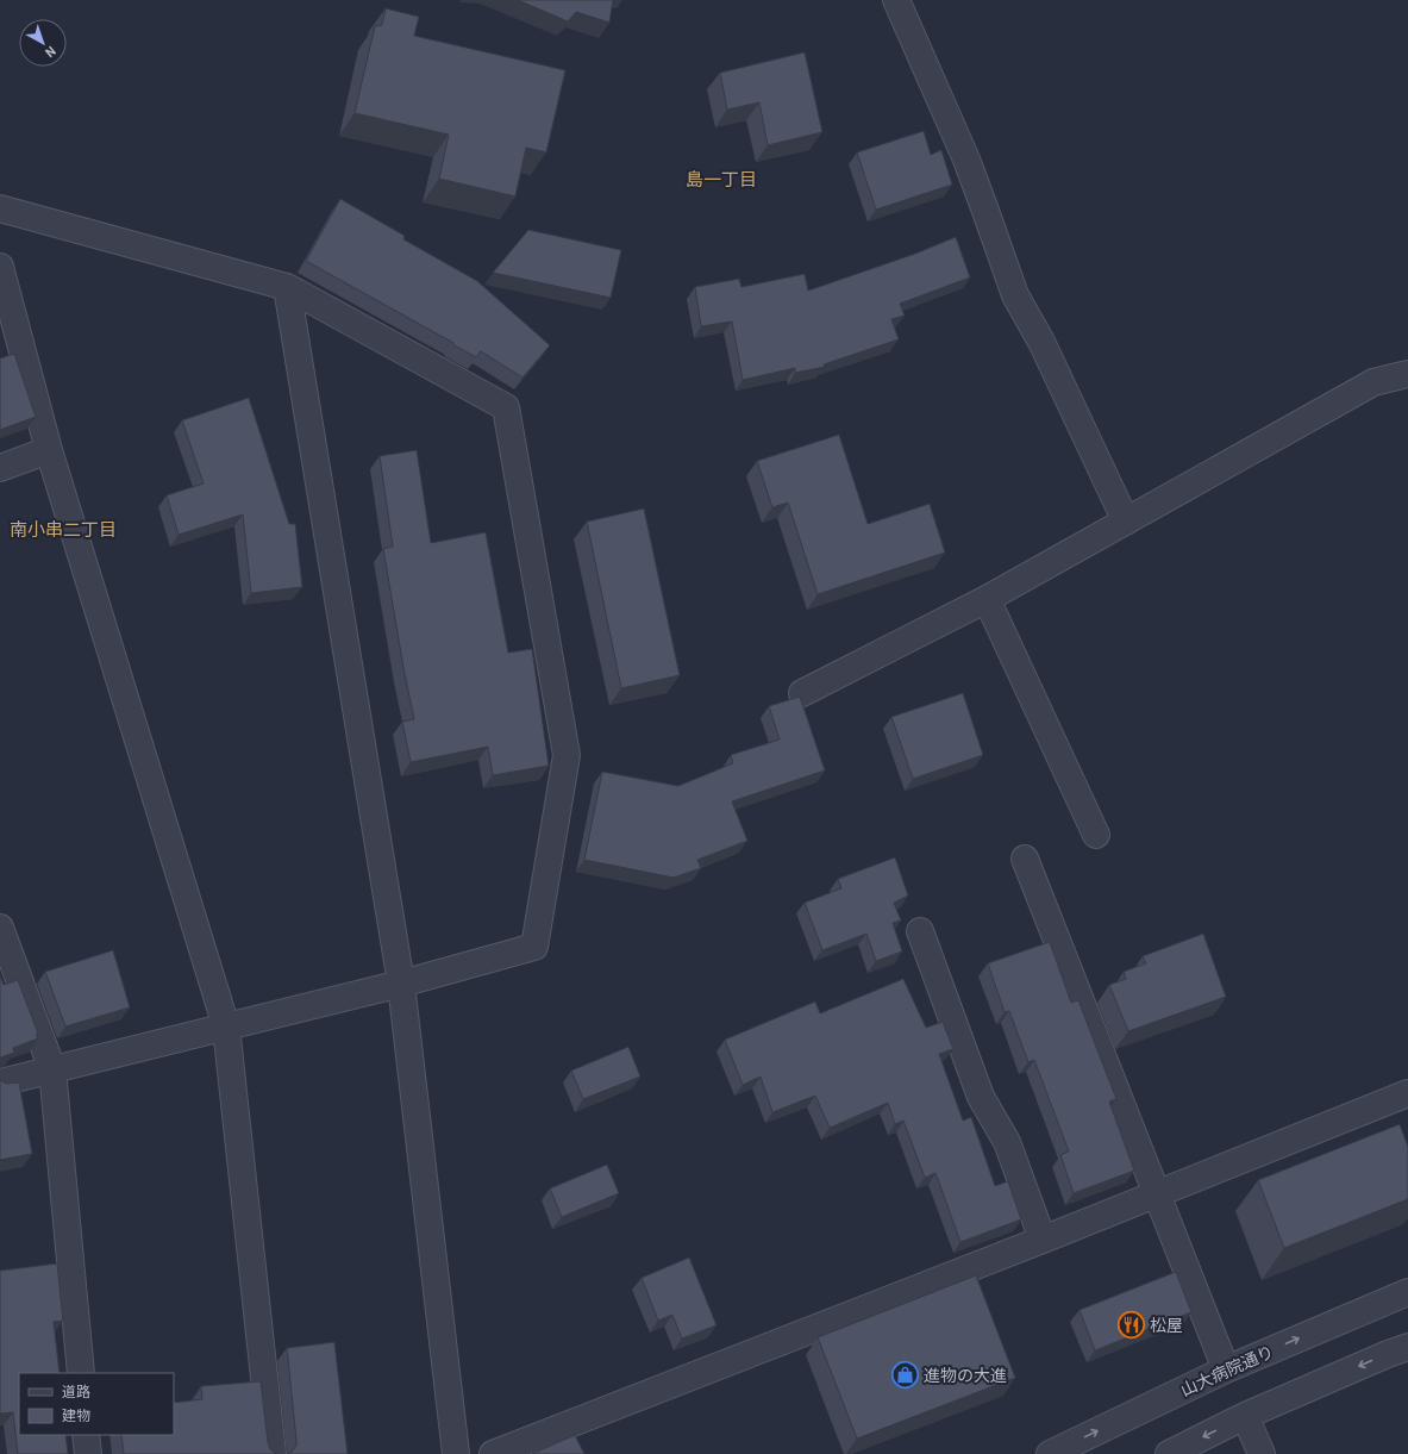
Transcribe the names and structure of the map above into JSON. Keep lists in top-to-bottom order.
{
  "streets": {
    "street": ["山大病院通り"]
  },
  "districts": ["島一丁目", "南小串二丁目"],
  "places": {
    "restaurant": ["松屋"],
    "shop": ["進物の大進"]
  },
  "legend": ["道路", "建物"],
  "north": "bottom right"
}
